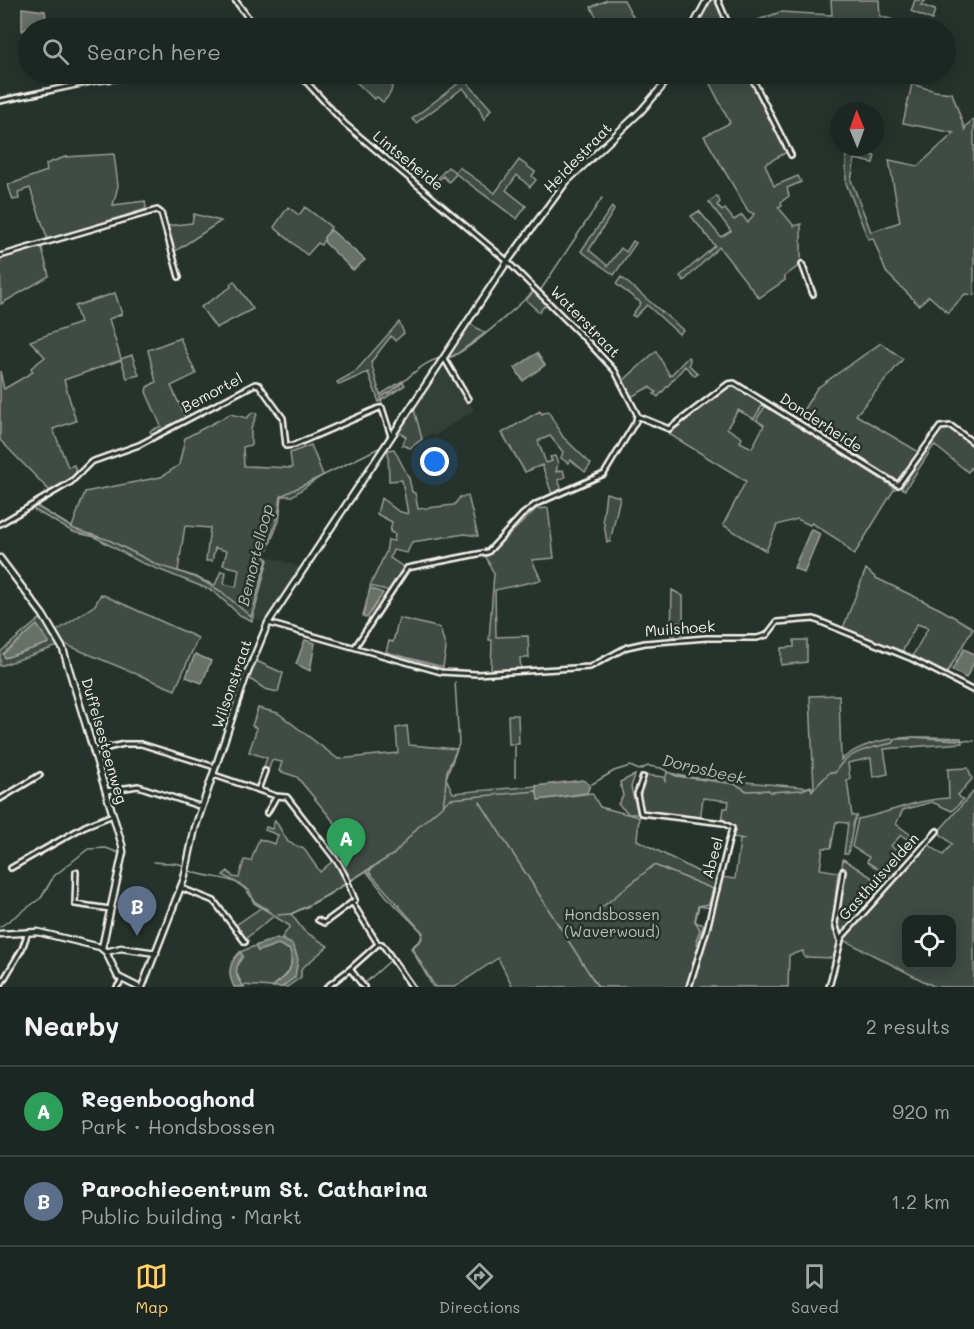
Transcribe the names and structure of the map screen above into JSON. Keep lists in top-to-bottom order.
{
  "streets": {
    "street": [
      "Heidestraat",
      "Lintseheide",
      "Waterstraat",
      "Bemortel",
      "Donderheide",
      "Muilshoek",
      "Wilsonstraat",
      "Duffelsesteenweg",
      "Abeel",
      "Gasthuisvelden"
    ]
  },
  "crossings": [
    ["Heidestraat", "Lintseheide"],
    ["Heidestraat", "Waterstraat"],
    ["Heidestraat", "Wilsonstraat"],
    ["Lintseheide", "Waterstraat"],
    ["Lintseheide", "Wilsonstraat"],
    ["Waterstraat", "Donderheide"],
    ["Waterstraat", "Wilsonstraat"],
    ["Bemortel", "Wilsonstraat"],
    ["Muilshoek", "Wilsonstraat"]
  ],
  "water": ["Bemortelloop", "Dorpsbeek"],
  "parks": ["Hondsbossen (Waverwoud)"],
  "north": "top",
  "page": {
    "search": "Search here",
    "pins": ["A", "B"],
    "heading": ["Nearby", "2 results"],
    "list": [
      {
        "mark": "A",
        "name": "Regenbooghond",
        "note": "Park · Hondsbossen",
        "value": "920 m"
      },
      {
        "mark": "B",
        "name": "Parochiecentrum St. Catharina",
        "note": "Public building · Markt",
        "value": "1.2 km"
      }
    ],
    "nav": ["Map", "Directions", "Saved"]
  }
}
